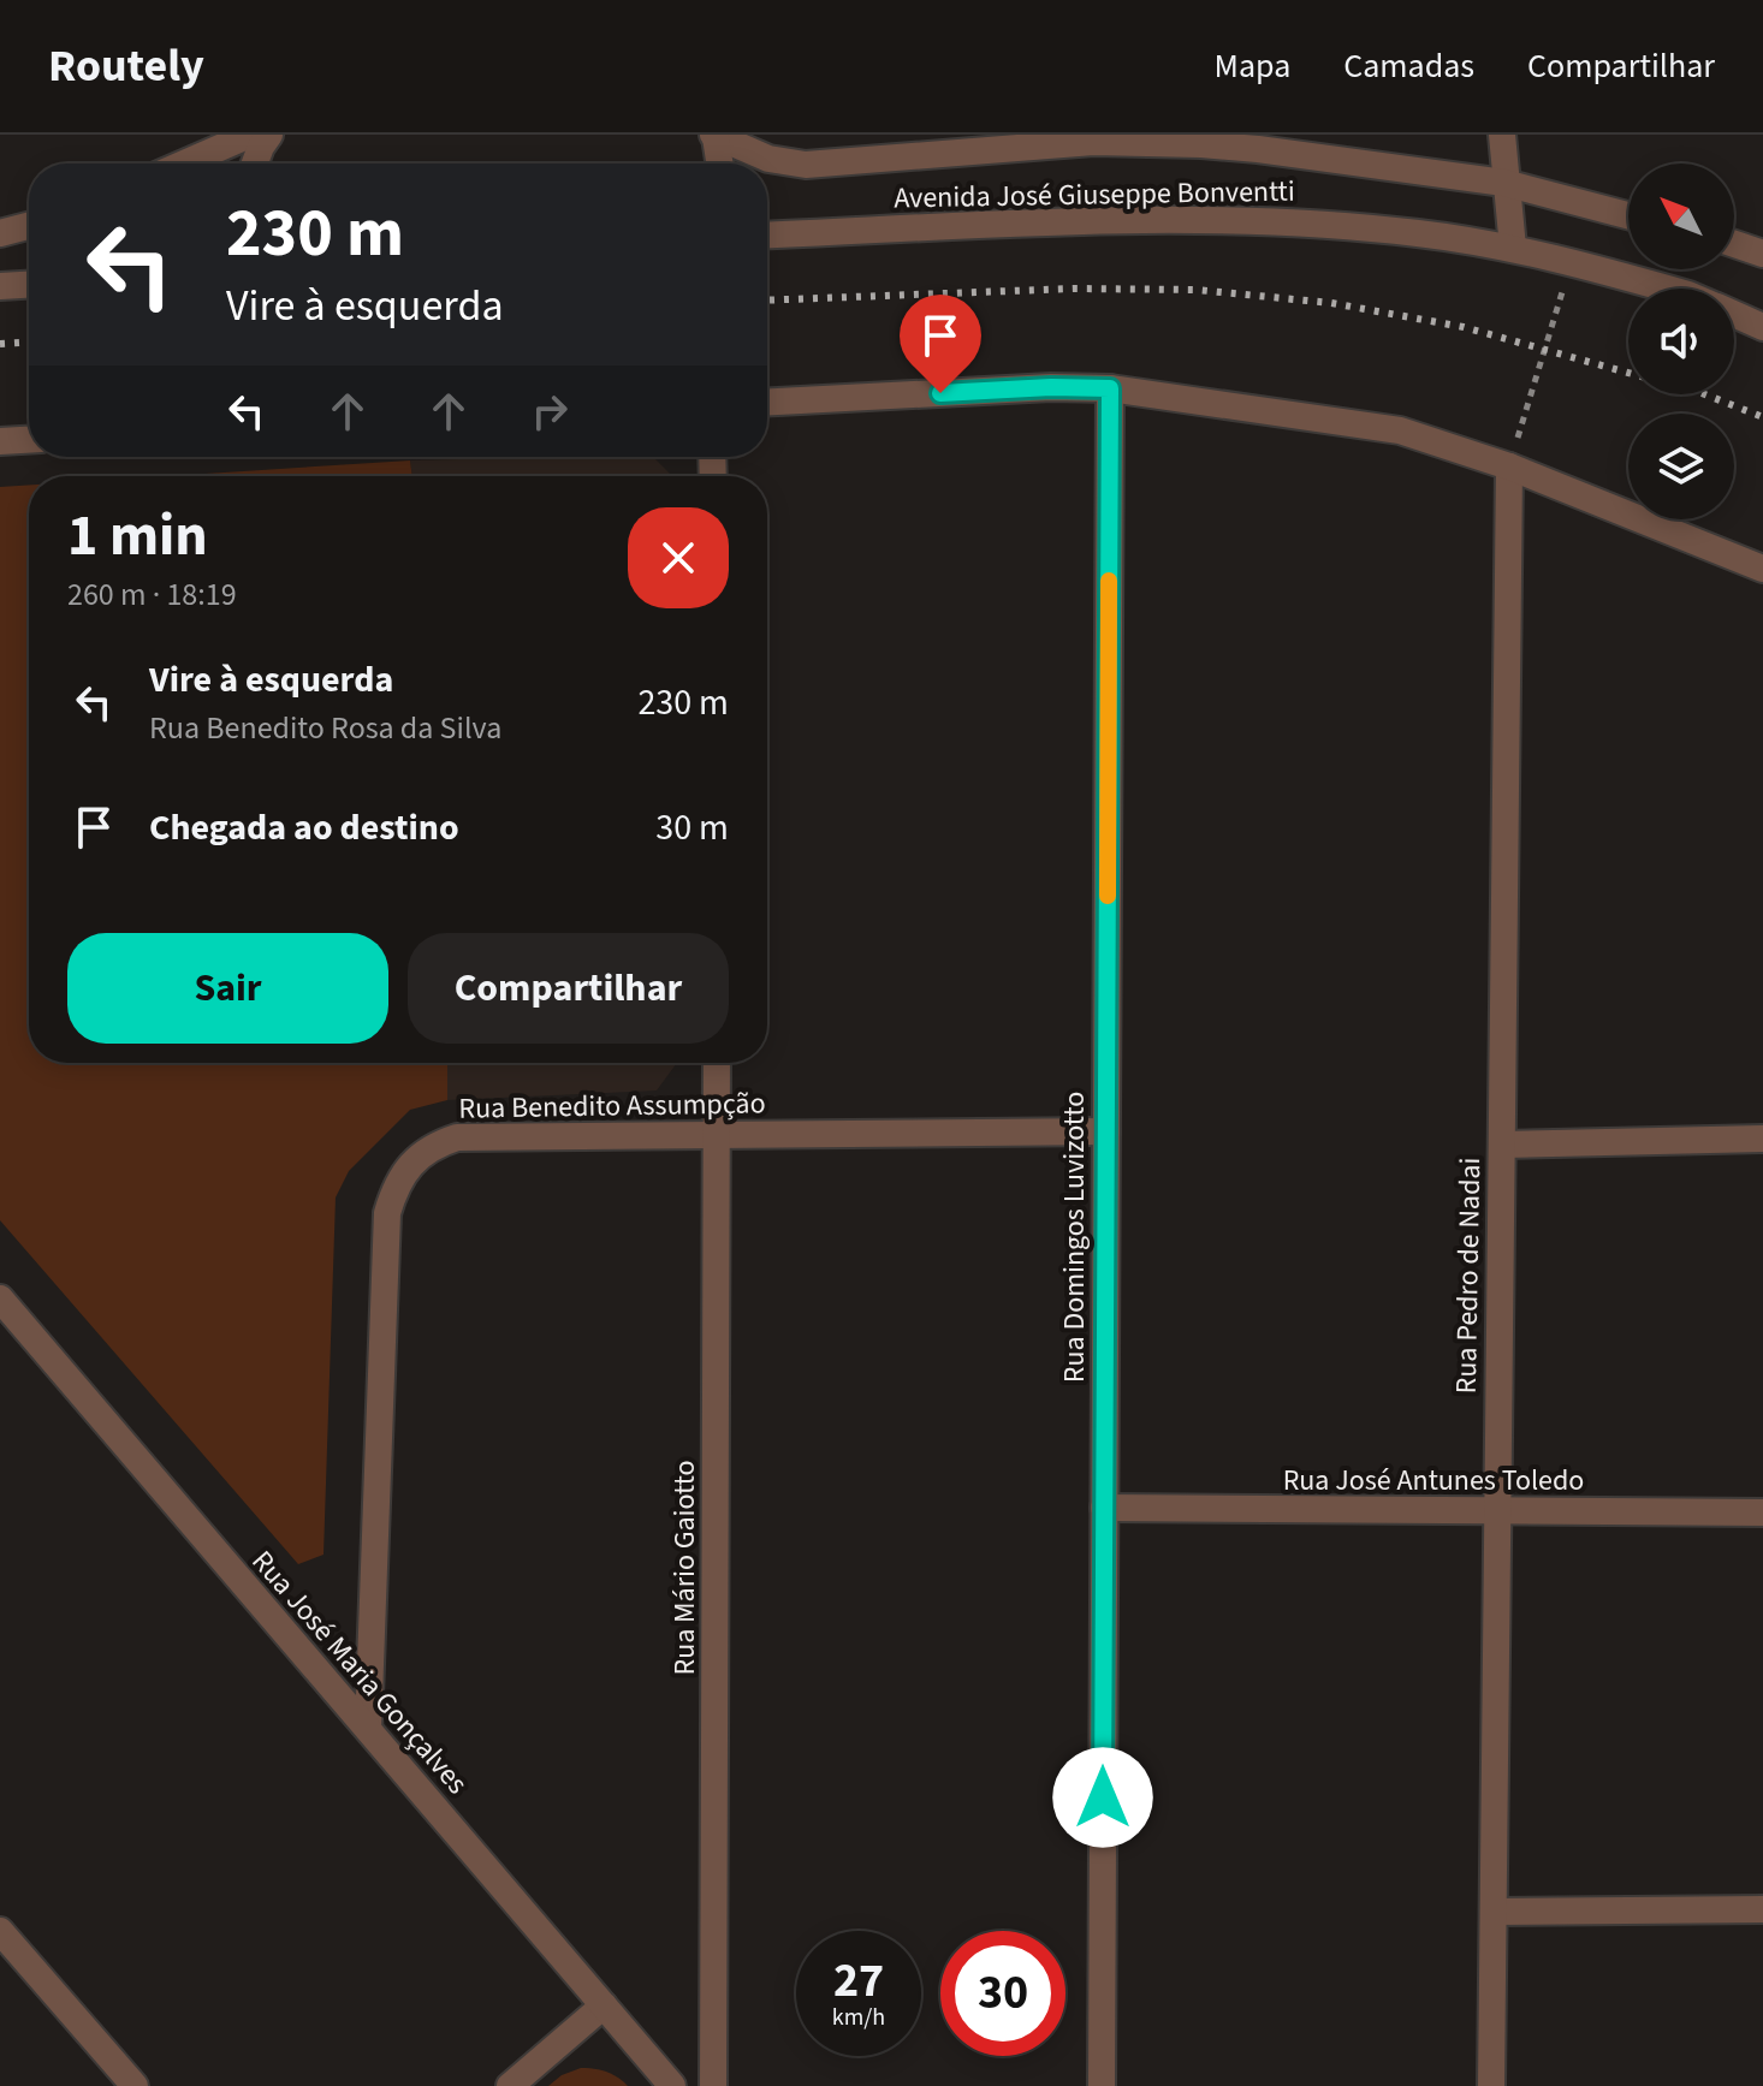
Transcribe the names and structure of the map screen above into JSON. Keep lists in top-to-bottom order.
{
  "streets": {
    "street": [
      "Avenida José Giuseppe Bonventti",
      "Rua Benedito Assumpção",
      "Rua Domingos Luvizotto",
      "Rua Pedro de Nadai",
      "Rua José Antunes Toledo",
      "Rua Mário Gaiotto",
      "Rua José Maria Gonçalves"
    ]
  },
  "crossings": [
    ["Rua Benedito Assumpção", "Rua Domingos Luvizotto"],
    ["Rua Benedito Assumpção", "Rua Mário Gaiotto"],
    ["Rua Benedito Assumpção", "Rua José Maria Gonçalves"],
    ["Rua Domingos Luvizotto", "Rua José Antunes Toledo"],
    ["Rua Pedro de Nadai", "Rua José Antunes Toledo"]
  ],
  "north": "top left",
  "page": {
    "header": "Routely",
    "nav": ["Mapa", "Camadas", "Compartilhar"],
    "turn": ["230 m", "Vire à esquerda"],
    "heading": ["1 min", "260 m · 18:19"],
    "list": [
      {
        "name": "Vire à esquerda",
        "note": "Rua Benedito Rosa da Silva",
        "value": "230 m"
      },
      {
        "name": "Chegada ao destino",
        "value": "30 m"
      }
    ],
    "buttons": ["Sair", "Compartilhar"],
    "speed": "27 km/h",
    "limit": "30"
  }
}
